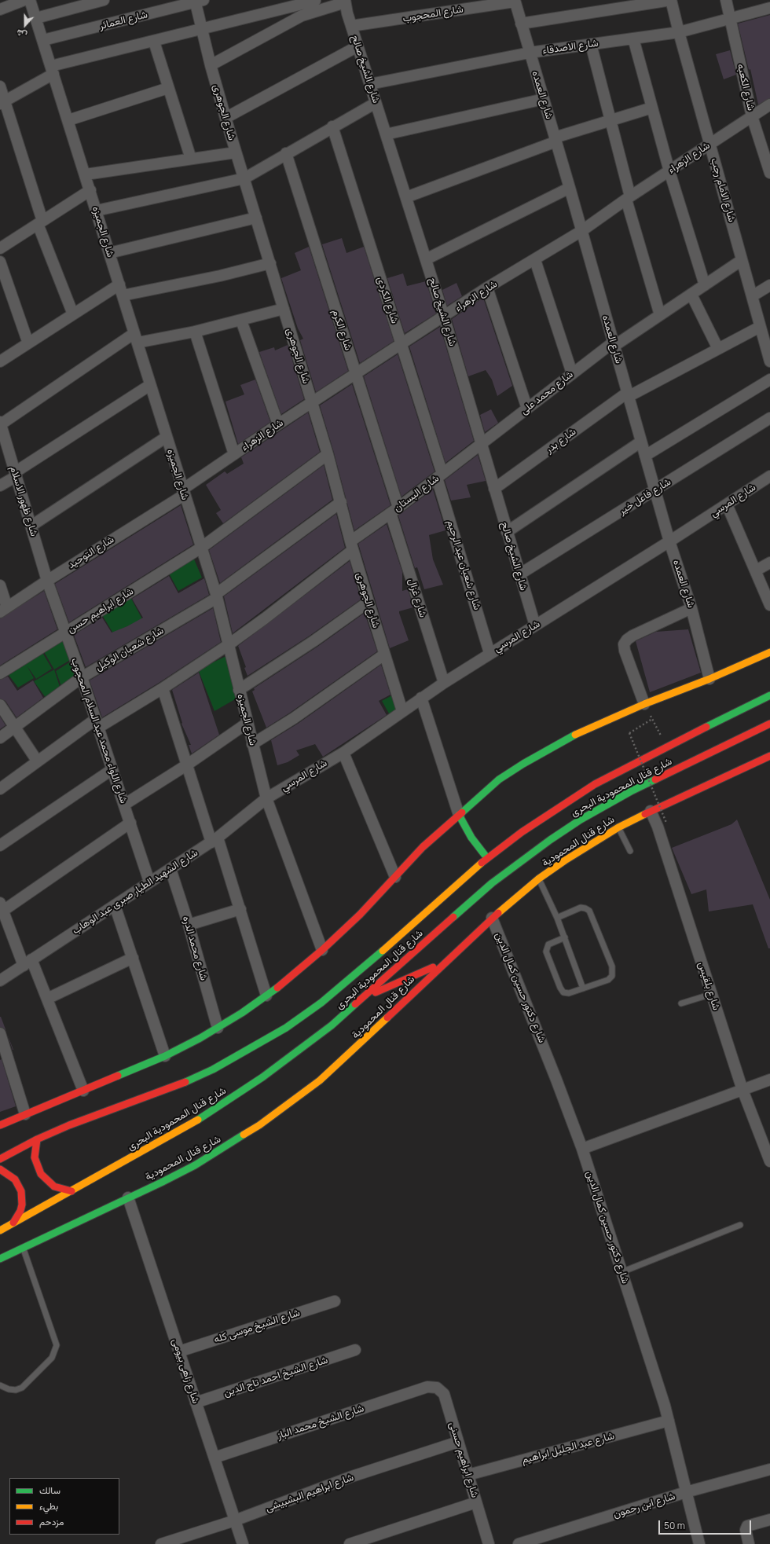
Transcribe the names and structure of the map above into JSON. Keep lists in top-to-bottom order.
{
  "streets": {
    "main road": ["شارع قنال المحمودية البحرى", "شارع قنال المحمودية"],
    "street": [
      "شارع المحجوب",
      "شارع العمائر",
      "شارع الاصدقاء",
      "شارع الشيخ صالح",
      "شارع الكعبه",
      "شارع العمده",
      "شارع الجوهرى",
      "شارع الزهراء",
      "شارع الامام رجب",
      "شارع الجميزه",
      "شارع الكردى",
      "شارع الكرم",
      "شارع محمد على",
      "شارع بدر",
      "شارع البستان",
      "شارع فاعل خير",
      "شارع المرسي",
      "شارع ظهور الاسلام",
      "شارع التوحيد",
      "شارع شعبان عبد الرحيم",
      "شارع غزال",
      "شارع ابراهيم حسن",
      "شارع شعبان الوكيل",
      "شارع اللواء محمد عبد السلام المحجوب",
      "شارع الشهيد الطيار صبرى عبد الوهاب",
      "شارع محمد الدره",
      "شارع بلقيس",
      "شارع دكتور حسين كمال الدين",
      "شارع الشيخ موسى كله",
      "شارع زاهى بيومى",
      "شارع الشيخ احمد تاج الدين",
      "شارع الشيخ محمد الباز",
      "شارع عبد الجليل ابراهيم",
      "شارع ابراهيم حسنى",
      "شارع ابراهيم البشبيشى",
      "شارع ابن رحمون"
    ]
  },
  "crossings": [
    ["شارع المحجوب", "شارع الشيخ صالح"],
    ["شارع المحجوب", "شارع العمده"],
    ["شارع العمائر", "شارع الجوهرى"],
    ["شارع العمائر", "شارع الجميزه"],
    ["شارع الاصدقاء", "شارع الشيخ صالح"],
    ["شارع الاصدقاء", "شارع الكعبه"],
    ["شارع الاصدقاء", "شارع العمده"],
    ["شارع الاصدقاء", "شارع الامام رجب"],
    ["شارع الشيخ صالح", "شارع الزهراء"],
    ["شارع الشيخ صالح", "شارع محمد على"],
    ["شارع الشيخ صالح", "شارع بدر"],
    ["شارع الشيخ صالح", "شارع البستان"],
    ["شارع الشيخ صالح", "شارع فاعل خير"],
    ["شارع الشيخ صالح", "شارع المرسي"],
    ["شارع الكعبه", "شارع الزهراء"],
    ["شارع العمده", "شارع الزهراء"],
    ["شارع العمده", "شارع محمد على"],
    ["شارع العمده", "شارع بدر"],
    ["شارع العمده", "شارع فاعل خير"],
    ["شارع العمده", "شارع المرسي"],
    ["شارع الجوهرى", "شارع الزهراء"],
    ["شارع الجوهرى", "شارع البستان"],
    ["شارع الجوهرى", "شارع المرسي"],
    ["شارع الجوهرى", "شارع ابراهيم حسن"],
    ["شارع الجوهرى", "شارع شعبان الوكيل"],
    ["شارع الزهراء", "شارع الامام رجب"],
    ["شارع الزهراء", "شارع الجميزه"],
    ["شارع الزهراء", "شارع الكردى"],
    ["شارع الزهراء", "شارع الكرم"],
    ["شارع الزهراء", "شارع التوحيد"],
    ["شارع الامام رجب", "شارع محمد على"],
    ["شارع الامام رجب", "شارع بدر"],
    ["شارع الجميزه", "شارع البستان"],
    ["شارع الجميزه", "شارع المرسي"],
    ["شارع الجميزه", "شارع التوحيد"],
    ["شارع الجميزه", "شارع ابراهيم حسن"],
    ["شارع الجميزه", "شارع شعبان الوكيل"],
    ["شارع الجميزه", "شارع الشهيد الطيار صبرى عبد الوهاب"],
    ["شارع الكردى", "شارع البستان"],
    ["شارع الكردى", "شارع شعبان عبد الرحيم"],
    ["شارع الكرم", "شارع البستان"],
    ["شارع الكرم", "شارع غزال"],
    ["شارع محمد على", "شارع البستان"],
    ["شارع البستان", "شارع شعبان عبد الرحيم"],
    ["شارع البستان", "شارع غزال"],
    ["شارع البستان", "شارع اللواء محمد عبد السلام المحجوب"],
    ["شارع المرسي", "شارع شعبان عبد الرحيم"],
    ["شارع المرسي", "شارع غزال"],
    ["شارع المرسي", "شارع الشهيد الطيار صبرى عبد الوهاب"],
    ["شارع ظهور الاسلام", "شارع التوحيد"],
    ["شارع ظهور الاسلام", "شارع اللواء محمد عبد السلام المحجوب"],
    ["شارع التوحيد", "شارع اللواء محمد عبد السلام المحجوب"],
    ["شارع ابراهيم حسن", "شارع اللواء محمد عبد السلام المحجوب"],
    ["شارع شعبان الوكيل", "شارع اللواء محمد عبد السلام المحجوب"],
    ["شارع اللواء محمد عبد السلام المحجوب", "شارع الشهيد الطيار صبرى عبد الوهاب"],
    ["شارع قنال المحمودية", "شارع بلقيس"],
    ["شارع قنال المحمودية", "شارع دكتور حسين كمال الدين"],
    ["شارع قنال المحمودية", "شارع زاهى بيومى"],
    ["شارع الشهيد الطيار صبرى عبد الوهاب", "شارع محمد الدره"],
    ["شارع دكتور حسين كمال الدين", "شارع عبد الجليل ابراهيم"],
    ["شارع دكتور حسين كمال الدين", "شارع ابن رحمون"],
    ["شارع الشيخ موسى كله", "شارع زاهى بيومى"],
    ["شارع زاهى بيومى", "شارع الشيخ احمد تاج الدين"],
    ["شارع زاهى بيومى", "شارع الشيخ محمد الباز"],
    ["شارع زاهى بيومى", "شارع ابراهيم البشبيشى"],
    ["شارع الشيخ محمد الباز", "شارع ابراهيم حسنى"],
    ["شارع عبد الجليل ابراهيم", "شارع ابراهيم حسنى"],
    ["شارع ابراهيم حسنى", "شارع ابراهيم البشبيشى"]
  ],
  "legend": ["سالك", "بطيء", "مزدحم"],
  "scale_bar": "50 m",
  "north": "bottom"
}
